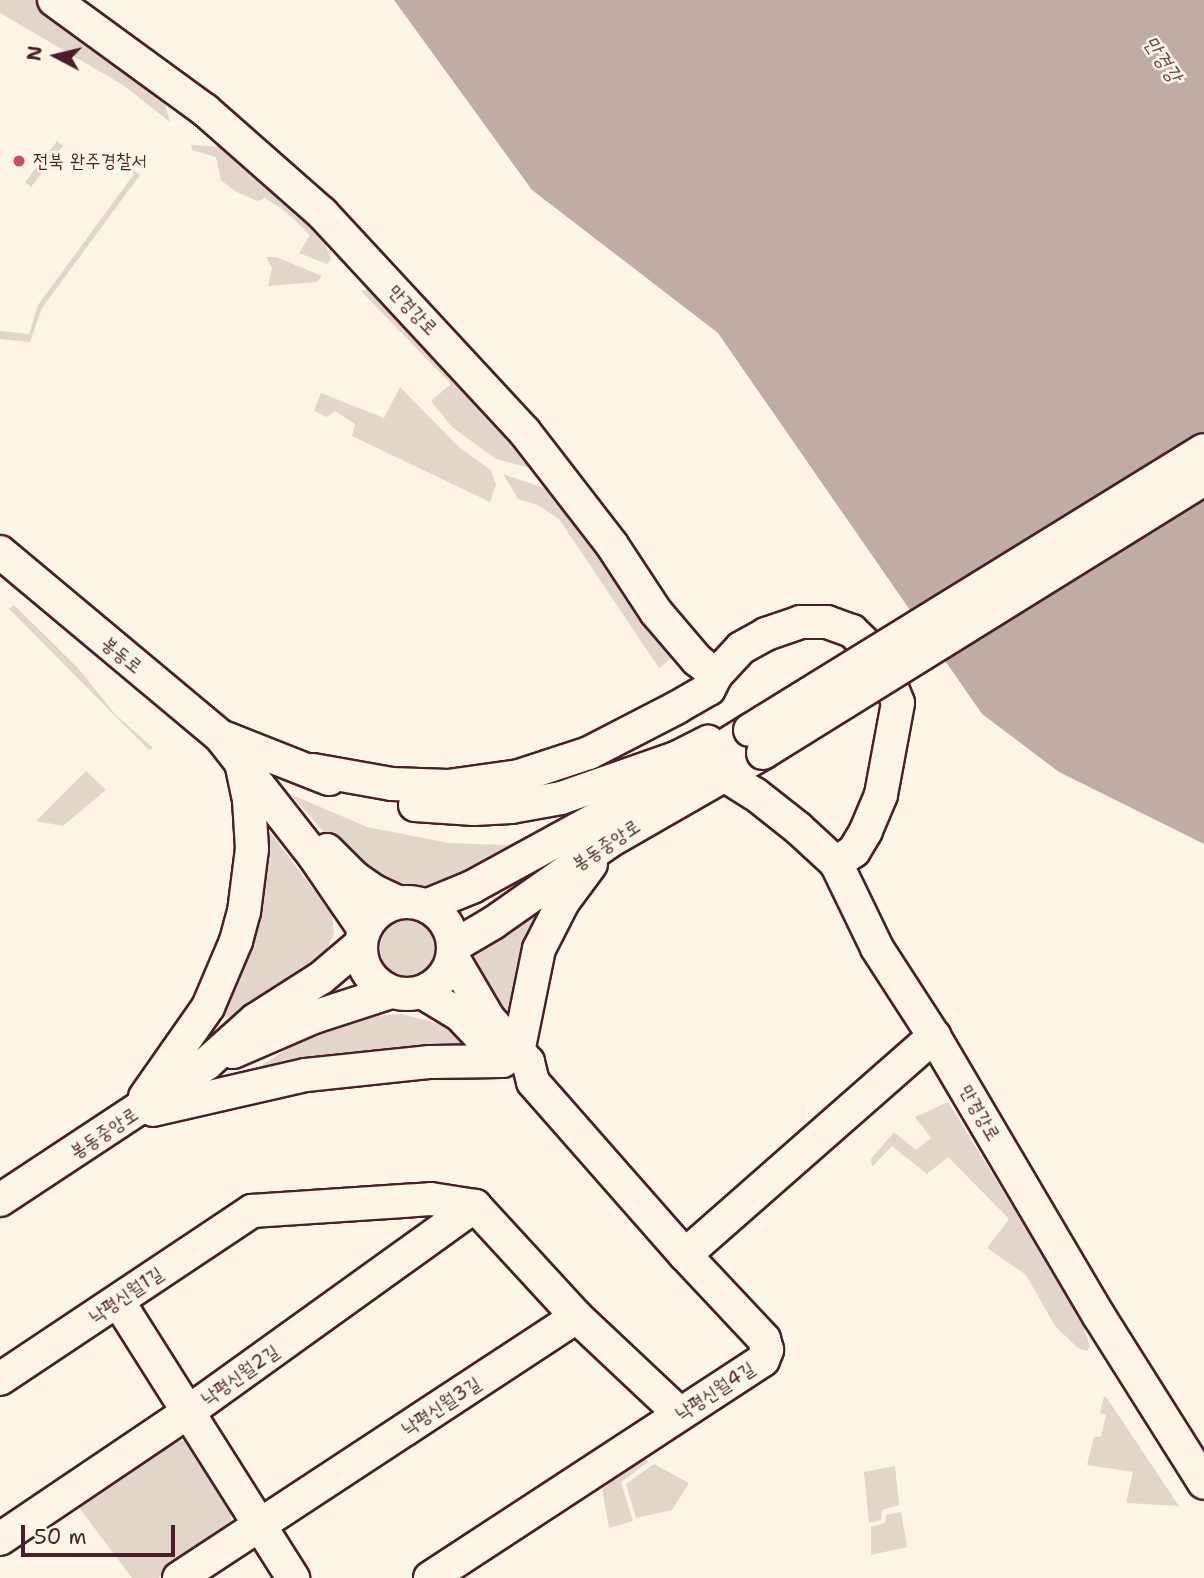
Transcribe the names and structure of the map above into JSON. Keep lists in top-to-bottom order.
{
  "streets": {
    "street": [
      "만경강로",
      "봉동로",
      "봉동중앙로",
      "낙평신월1길",
      "낙평신월2길",
      "낙평신월4길",
      "낙평신월3길"
    ]
  },
  "crossings": [
    ["만경강로", "봉동중앙로"],
    ["봉동로", "봉동중앙로"],
    ["봉동로", "낙평신월4길"],
    ["봉동중앙로", "낙평신월4길"],
    ["낙평신월1길", "낙평신월2길"]
  ],
  "water": ["만경강"],
  "places": ["전북 완주경찰서"],
  "scale_bar": "50 m",
  "north": "left"
}
